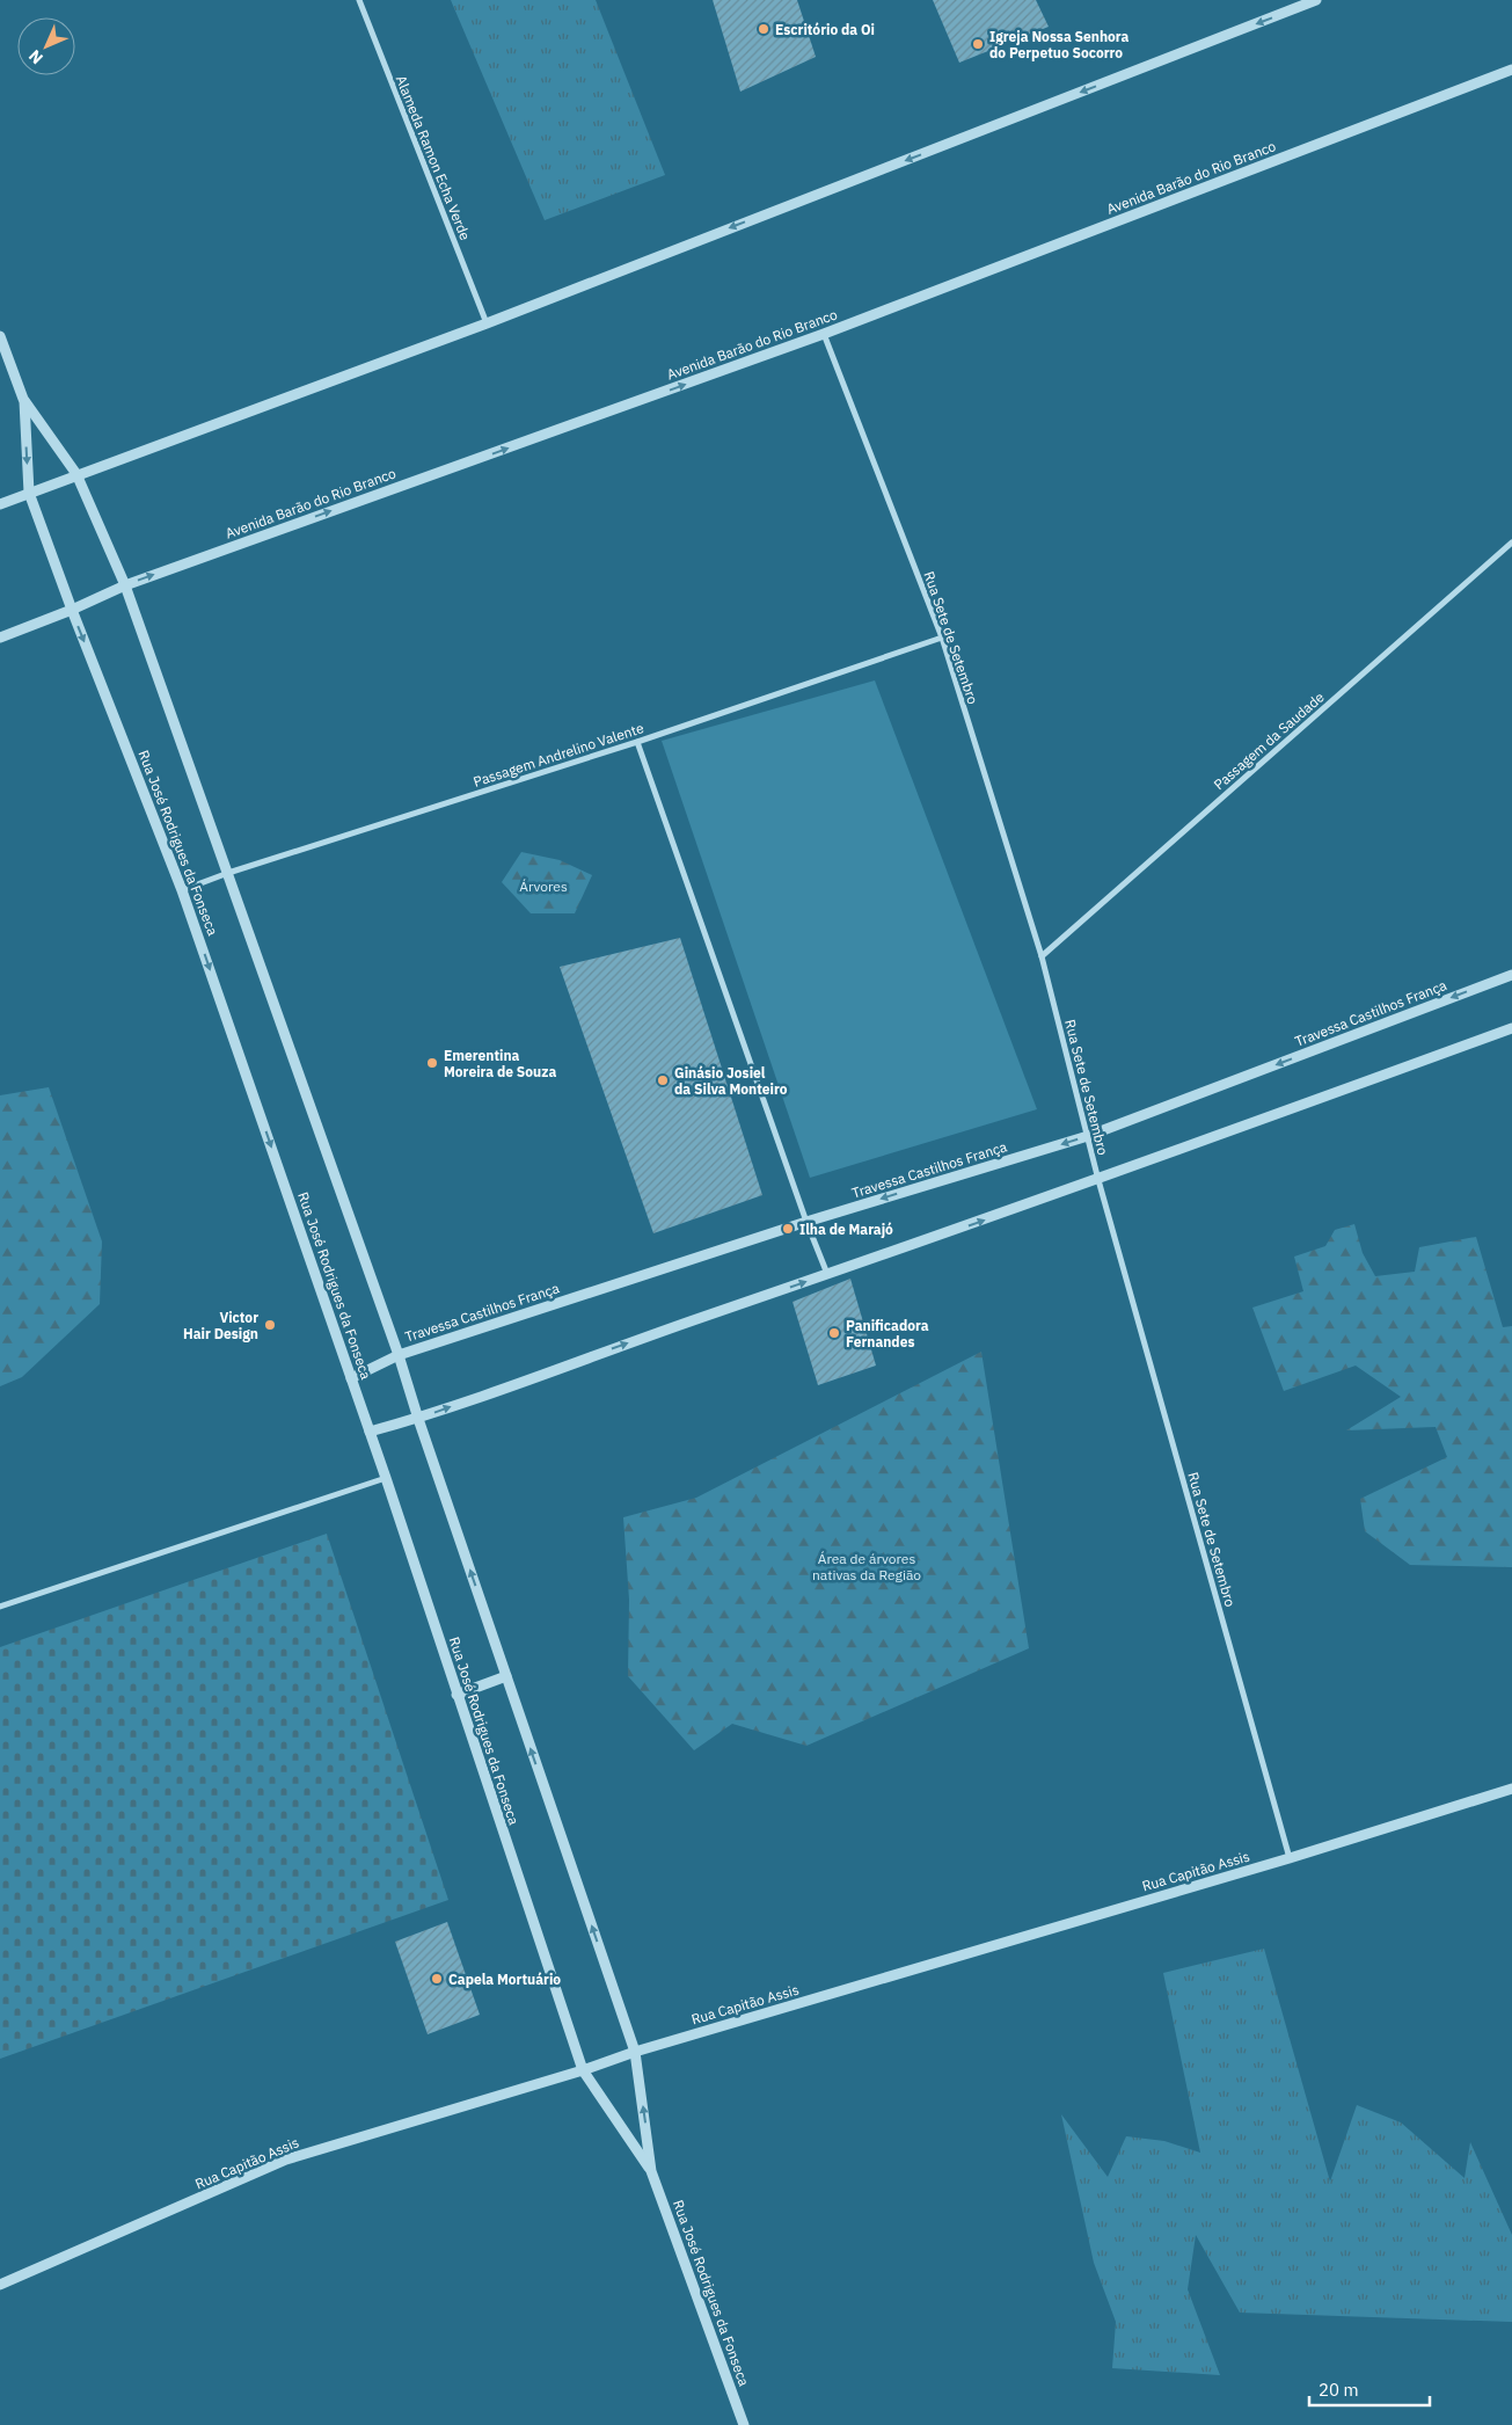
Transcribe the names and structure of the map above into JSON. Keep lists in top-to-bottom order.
{
  "streets": {
    "street": [
      "Alameda Ramon Echa Verde",
      "Avenida Barão do Rio Branco",
      "Rua Sete de Setembro",
      "Passagem da Saudade",
      "Passagem Andrelino Valente",
      "Rua José Rodrigues da Fonseca",
      "Travessa Castilhos França",
      "Rua Capitão Assis"
    ]
  },
  "crossings": [
    ["Avenida Barão do Rio Branco", "Rua Sete de Setembro"],
    ["Avenida Barão do Rio Branco", "Rua José Rodrigues da Fonseca"],
    ["Rua Sete de Setembro", "Passagem da Saudade"],
    ["Rua Sete de Setembro", "Passagem Andrelino Valente"],
    ["Rua Sete de Setembro", "Travessa Castilhos França"],
    ["Rua Sete de Setembro", "Rua Capitão Assis"],
    ["Passagem Andrelino Valente", "Rua José Rodrigues da Fonseca"],
    ["Rua José Rodrigues da Fonseca", "Travessa Castilhos França"],
    ["Rua José Rodrigues da Fonseca", "Rua Capitão Assis"]
  ],
  "one_way": ["Avenida Barão do Rio Branco"],
  "parks": ["Árvores", "Área de árvores nativas da Região"],
  "places": [
    "Escritório da Oi",
    "Igreja Nossa Senhora do Perpetuo Socorro",
    "Emerentina Moreira de Souza",
    "Ginásio Josiel da Silva Monteiro",
    "Ilha de Marajó",
    "Victor Hair Design",
    "Panificadora Fernandes",
    "Capela Mortuário"
  ],
  "scale_bar": "20 m",
  "north": "bottom left"
}
